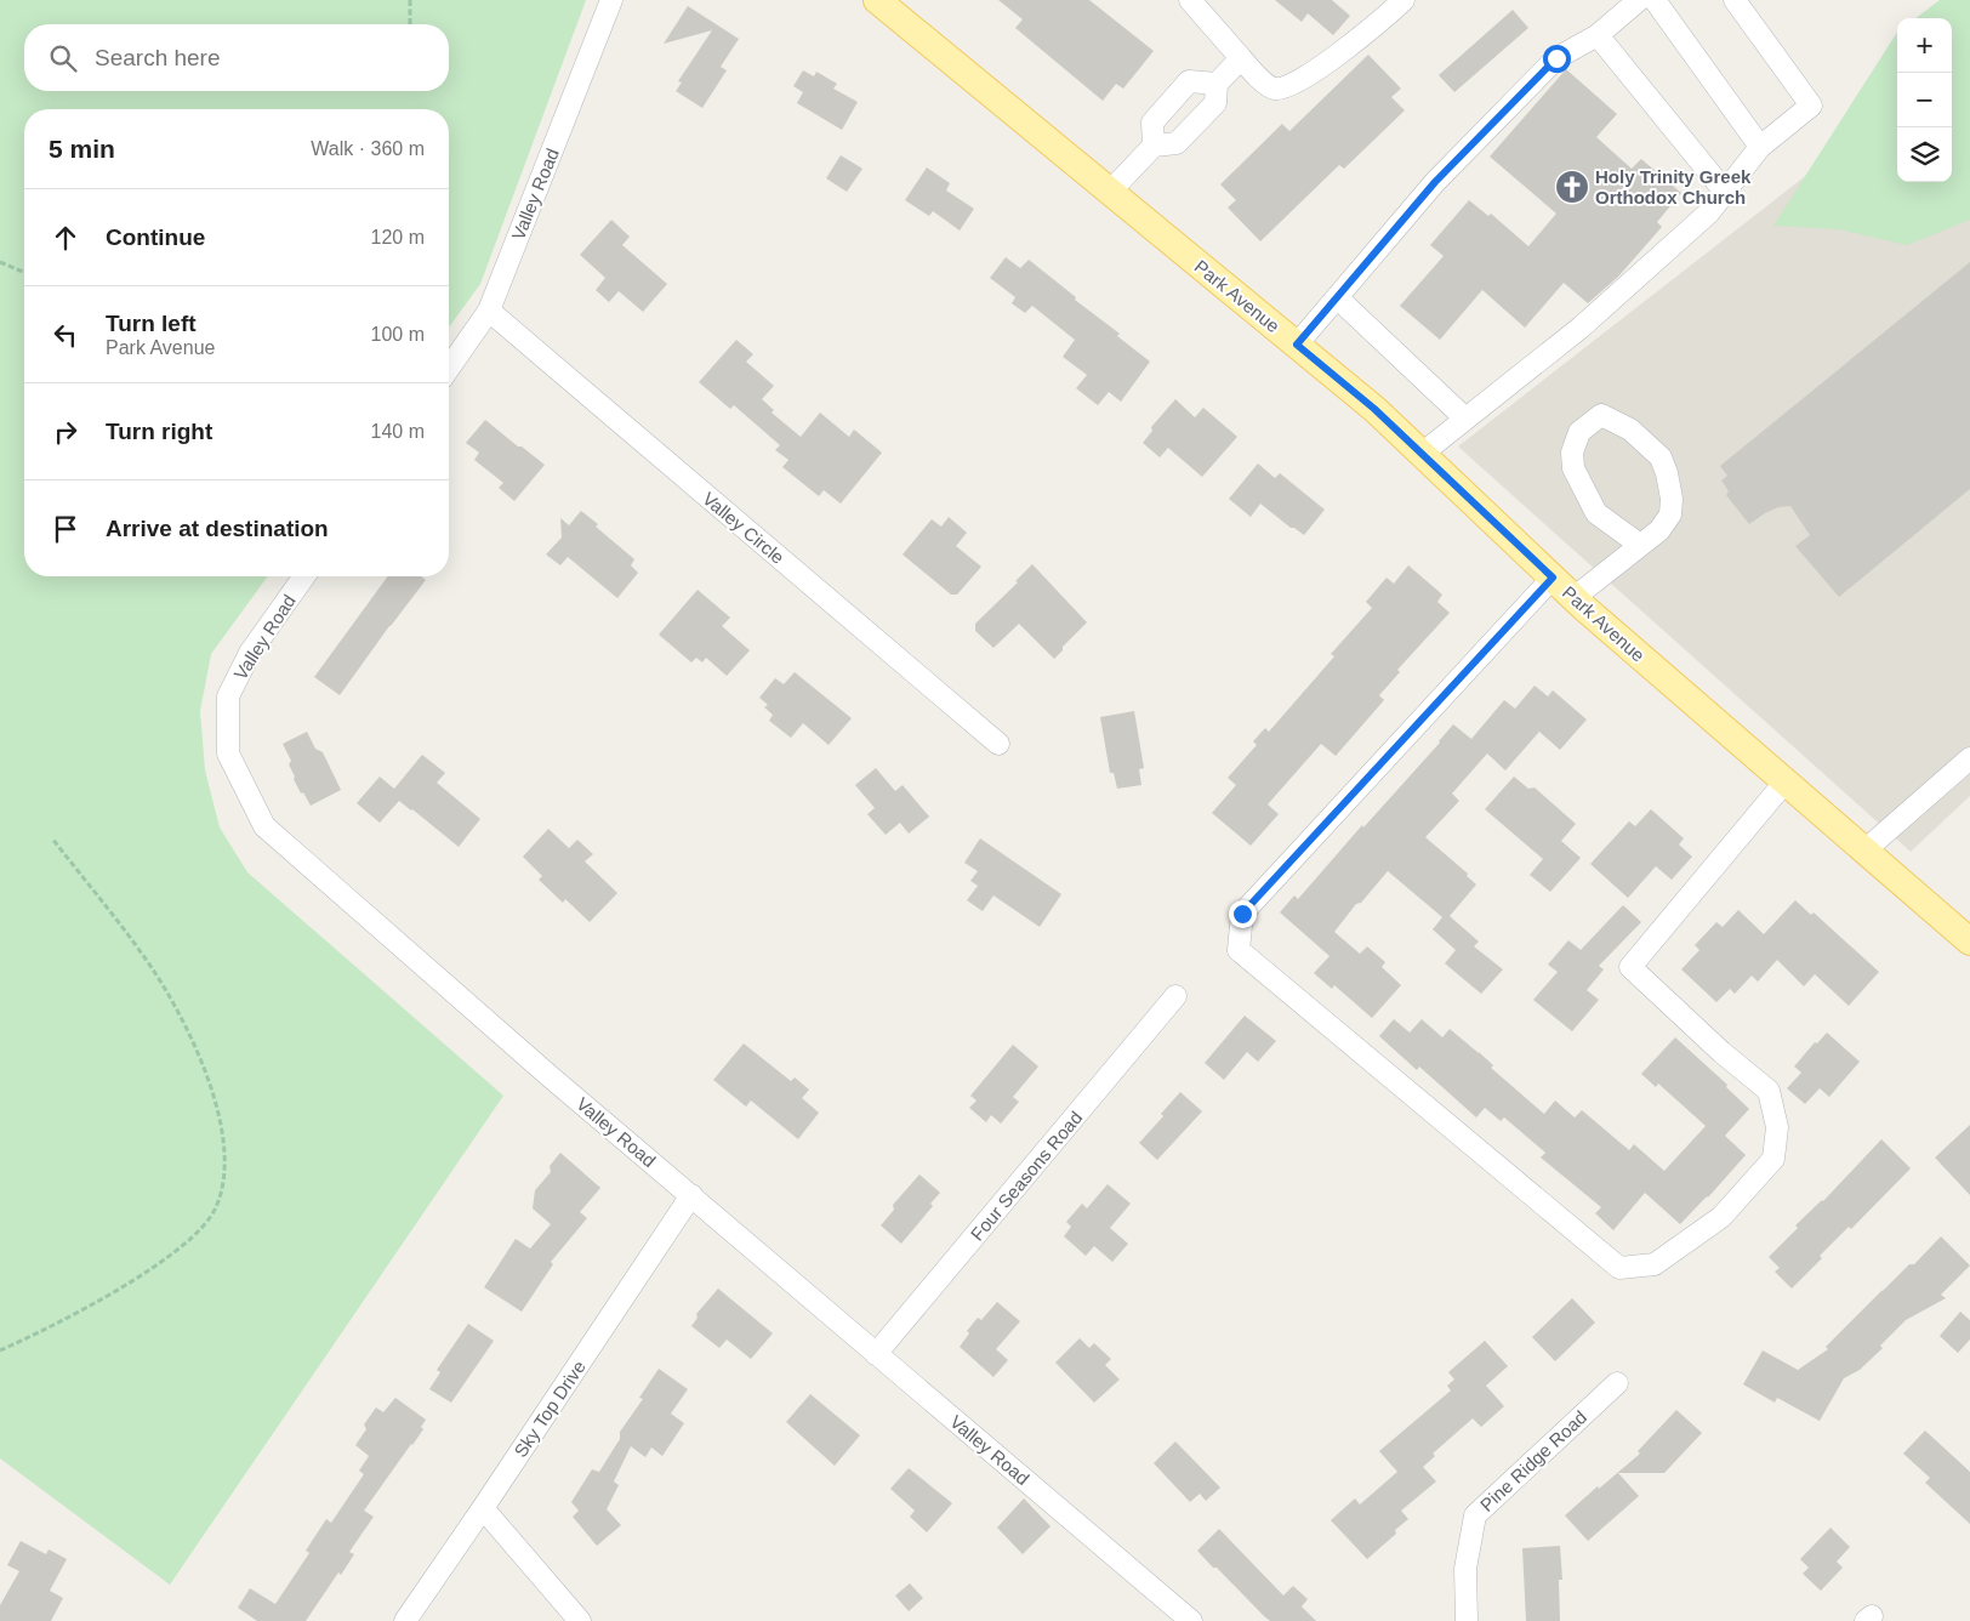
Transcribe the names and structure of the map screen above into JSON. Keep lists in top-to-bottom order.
{
  "streets": {
    "main road": ["Park Avenue"],
    "street": [
      "Valley Road",
      "Valley Circle",
      "Four Seasons Road",
      "Sky Top Drive",
      "Pine Ridge Road"
    ]
  },
  "crossings": [
    ["Valley Road", "Valley Circle"],
    ["Valley Road", "Four Seasons Road"],
    ["Valley Road", "Sky Top Drive"]
  ],
  "places": {
    "church": ["Holy Trinity Greek Orthodox Church"]
  },
  "page": {
    "map_buttons": ["+", "−"],
    "search": "Search here",
    "heading": ["5 min", "Walk · 360 m"],
    "list": [
      ["Continue", "120 m"],
      ["Turn left", "Park Avenue", "100 m"],
      ["Turn right", "140 m"],
      "Arrive at destination"
    ]
  }
}
